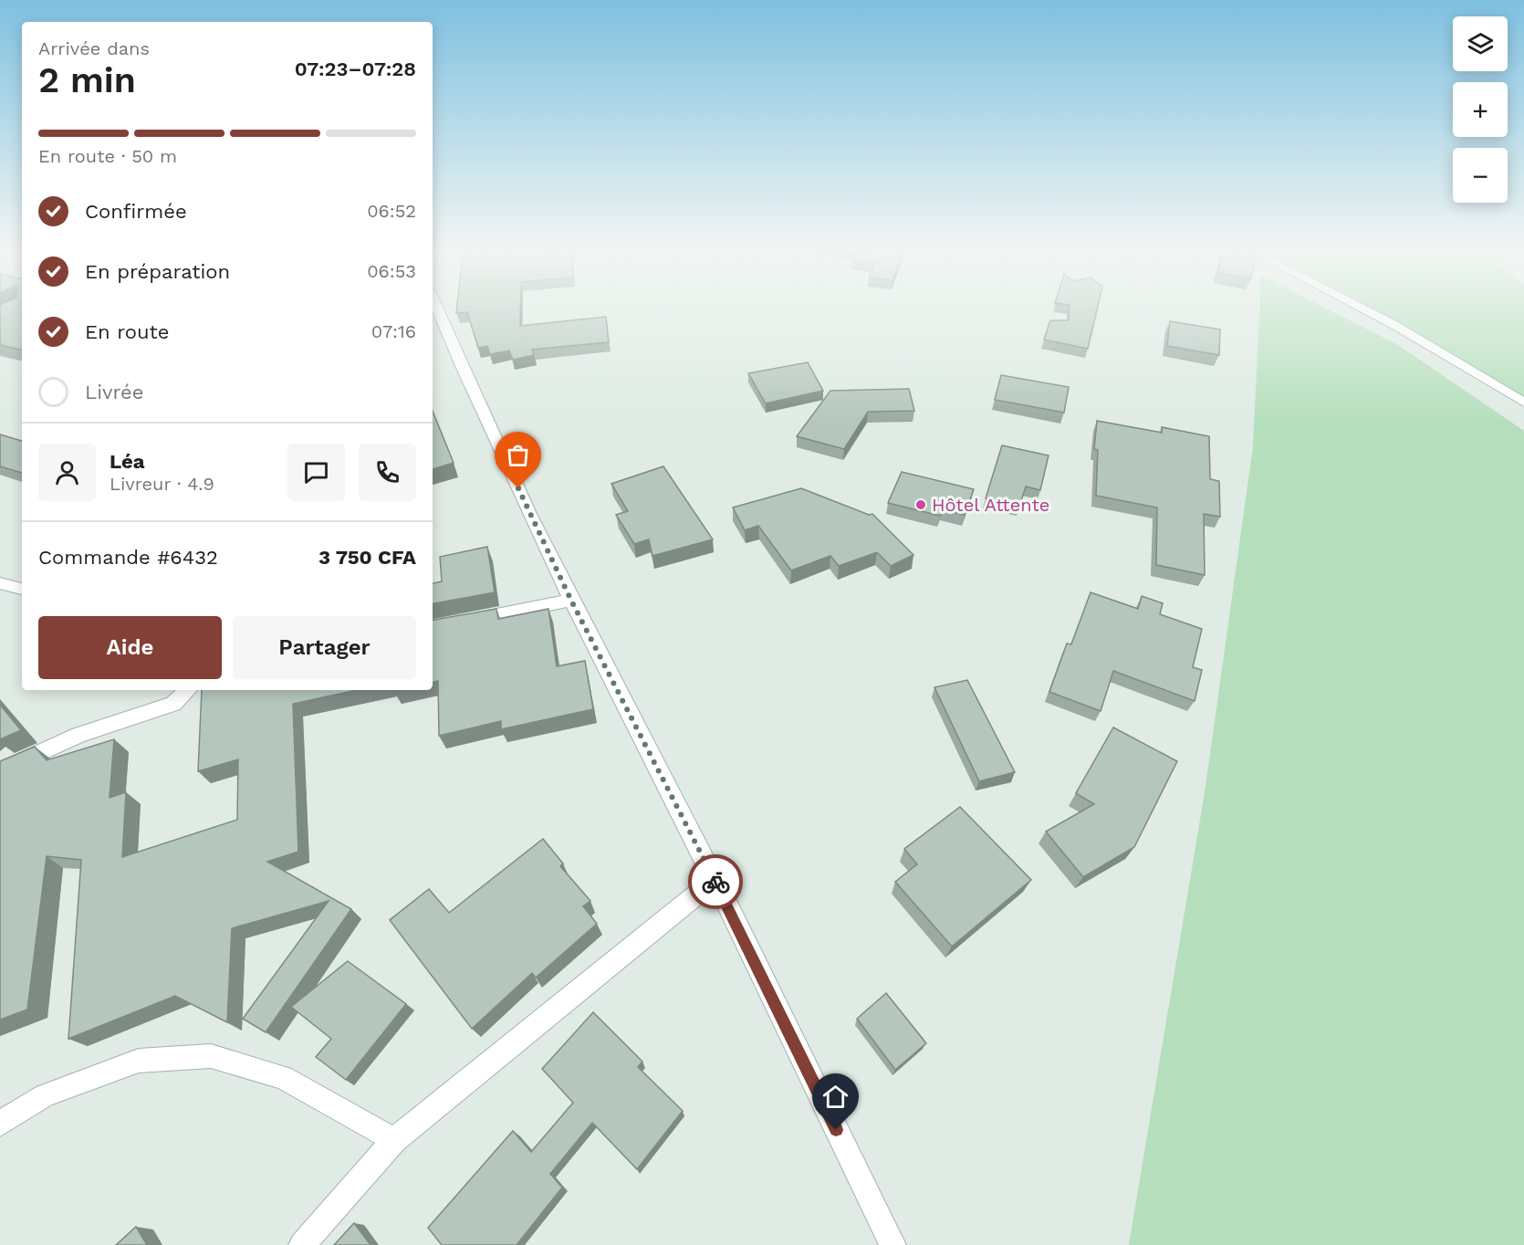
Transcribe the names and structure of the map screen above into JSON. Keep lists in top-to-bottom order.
{
  "places": ["Hôtel Attente"],
  "page": {
    "map_buttons": ["+", "−"],
    "heading": ["2 min", "Arrivée dans", "07:23–07:28"],
    "panel": [
      "Léa",
      "Livreur · 4.9",
      "Commande #6432",
      "3 750 CFA"
    ],
    "bar": "En route · 50 m",
    "list": [
      ["Confirmée", "06:52"],
      ["En préparation", "06:53"],
      ["En route", "07:16"],
      "Livrée"
    ],
    "buttons": ["Aide", "Partager"]
  }
}
